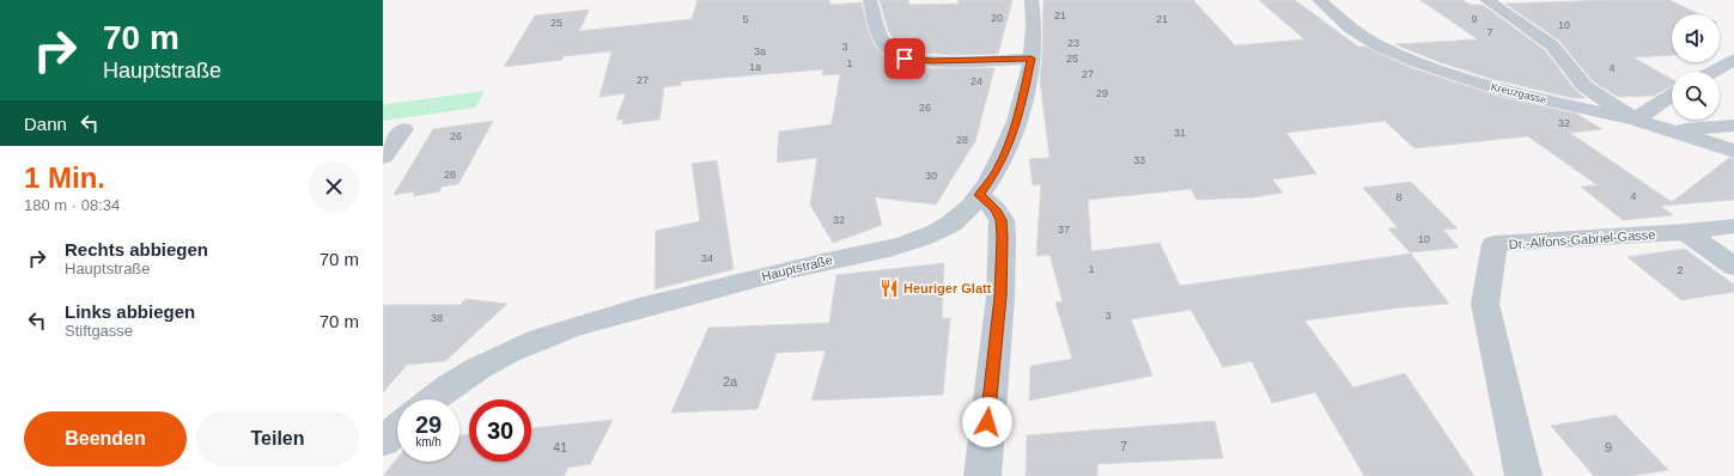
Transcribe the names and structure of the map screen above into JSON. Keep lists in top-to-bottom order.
{
  "streets": {
    "street": ["Kreuzgasse", "Dr.-Alfons-Gabriel-Gasse", "Hauptstraße"]
  },
  "places": {
    "restaurant": ["Heuriger Glatt"]
  },
  "house_numbers": [
    "21",
    "20",
    "5",
    "21",
    "9",
    "25",
    "10",
    "7",
    "23",
    "3",
    "3a",
    "25",
    "1",
    "1a",
    "4",
    "27",
    "27",
    "24",
    "29",
    "26",
    "32",
    "31",
    "26",
    "28",
    "33",
    "28",
    "30",
    "4",
    "8",
    "32",
    "37",
    "10",
    "34",
    "1",
    "2",
    "3",
    "38",
    "2a",
    "7",
    "41",
    "9"
  ],
  "page": {
    "turn": ["70 m", "Hauptstraße"],
    "then": "Dann",
    "heading": ["1 Min.", "180 m · 08:34"],
    "list": [
      {
        "name": "Rechts abbiegen",
        "note": "Hauptstraße",
        "value": "70 m"
      },
      {
        "name": "Links abbiegen",
        "note": "Stiftgasse",
        "value": "70 m"
      }
    ],
    "speed": "29 km/h",
    "limit": "30",
    "buttons": ["Beenden", "Teilen"]
  }
}
